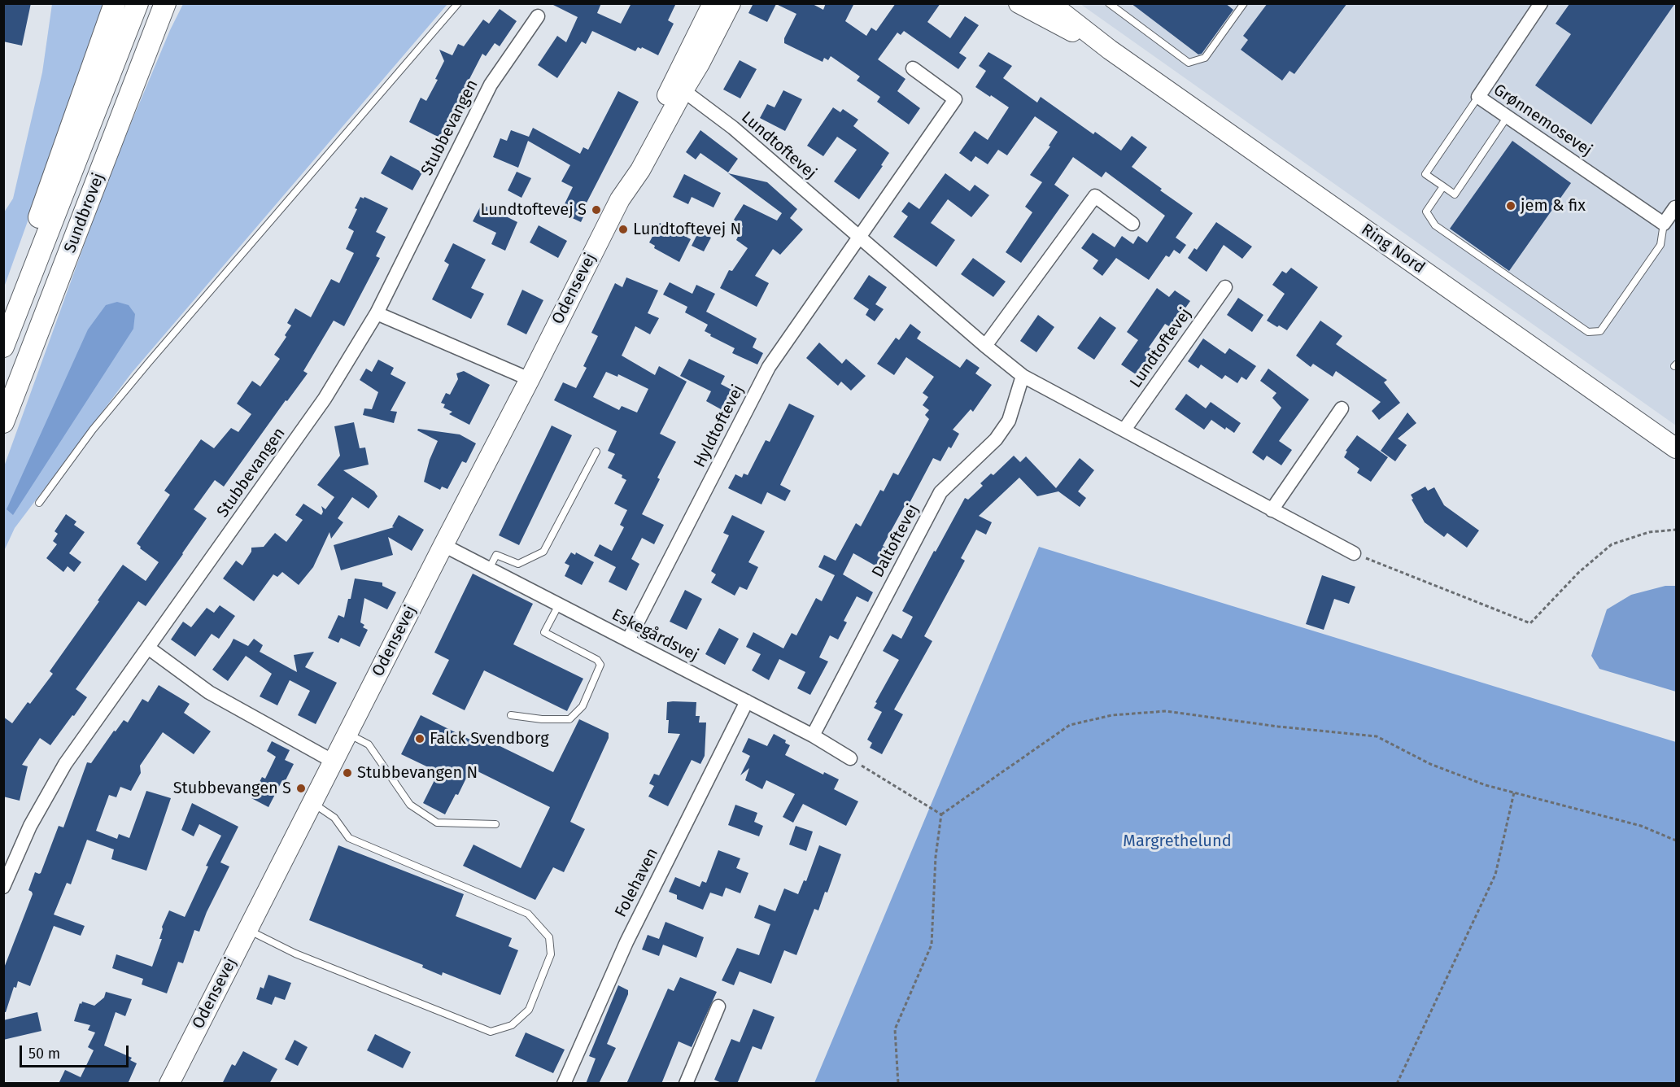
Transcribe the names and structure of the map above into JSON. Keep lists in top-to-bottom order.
{
  "streets": {
    "main road": ["Sundbrovej"],
    "street": [
      "Grønnemosevej",
      "Stubbevangen",
      "Lundtoftevej",
      "Ring Nord",
      "Odensevej",
      "Hyldtoftevej",
      "Daltoftevej",
      "Eskegårdsvej",
      "Folehaven"
    ]
  },
  "crossings": [
    ["Lundtoftevej", "Odensevej"],
    ["Lundtoftevej", "Hyldtoftevej"],
    ["Lundtoftevej", "Daltoftevej"],
    ["Odensevej", "Eskegårdsvej"],
    ["Hyldtoftevej", "Eskegårdsvej"],
    ["Daltoftevej", "Eskegårdsvej"],
    ["Eskegårdsvej", "Folehaven"]
  ],
  "parks": ["Margrethelund"],
  "places": [
    "jem & fix",
    "Lundtoftevej S",
    "Lundtoftevej N",
    "Falck Svendborg",
    "Stubbevangen N",
    "Stubbevangen S"
  ],
  "scale_bar": "50 m"
}
